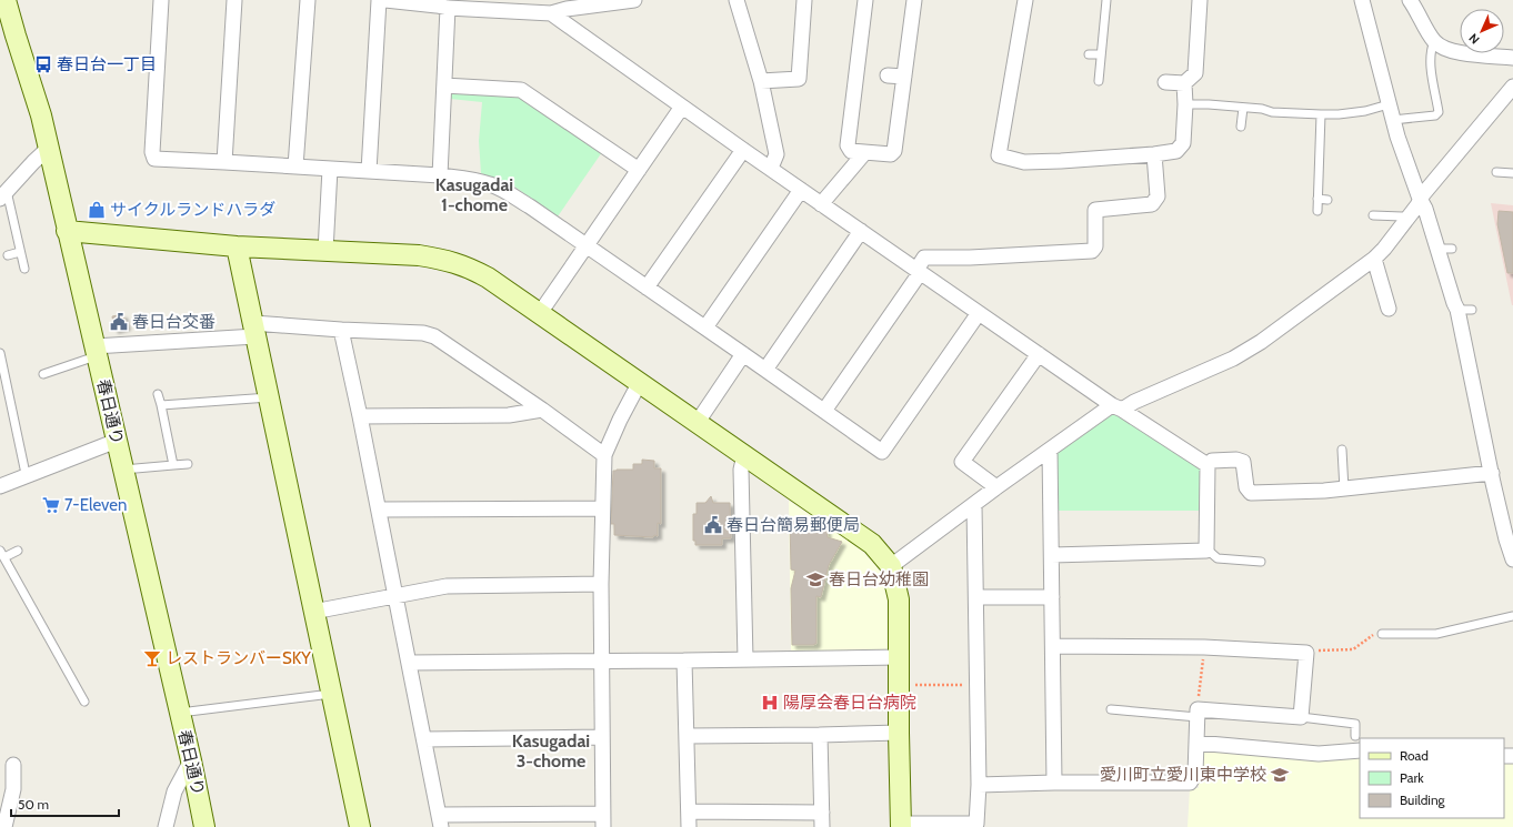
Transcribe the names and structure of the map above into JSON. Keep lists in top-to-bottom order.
{
  "streets": {
    "street": ["春日通り"]
  },
  "districts": ["Kasugadai 1-chome", "Kasugadai 3-chome"],
  "places": {
    "bus stop": ["春日台一丁目"],
    "shop": ["サイクルランドハラダ"],
    "public building": ["春日台交番", "春日台簡易郵便局"],
    "supermarket": ["7-Eleven"],
    "school or university": ["春日台幼稚園", "愛川町立愛川東中学校"],
    "bar": ["レストランバーSKY"],
    "hospital": ["陽厚会春日台病院"]
  },
  "legend": ["Road", "Park", "Building"],
  "scale_bar": "50 m",
  "north": "bottom left"
}
